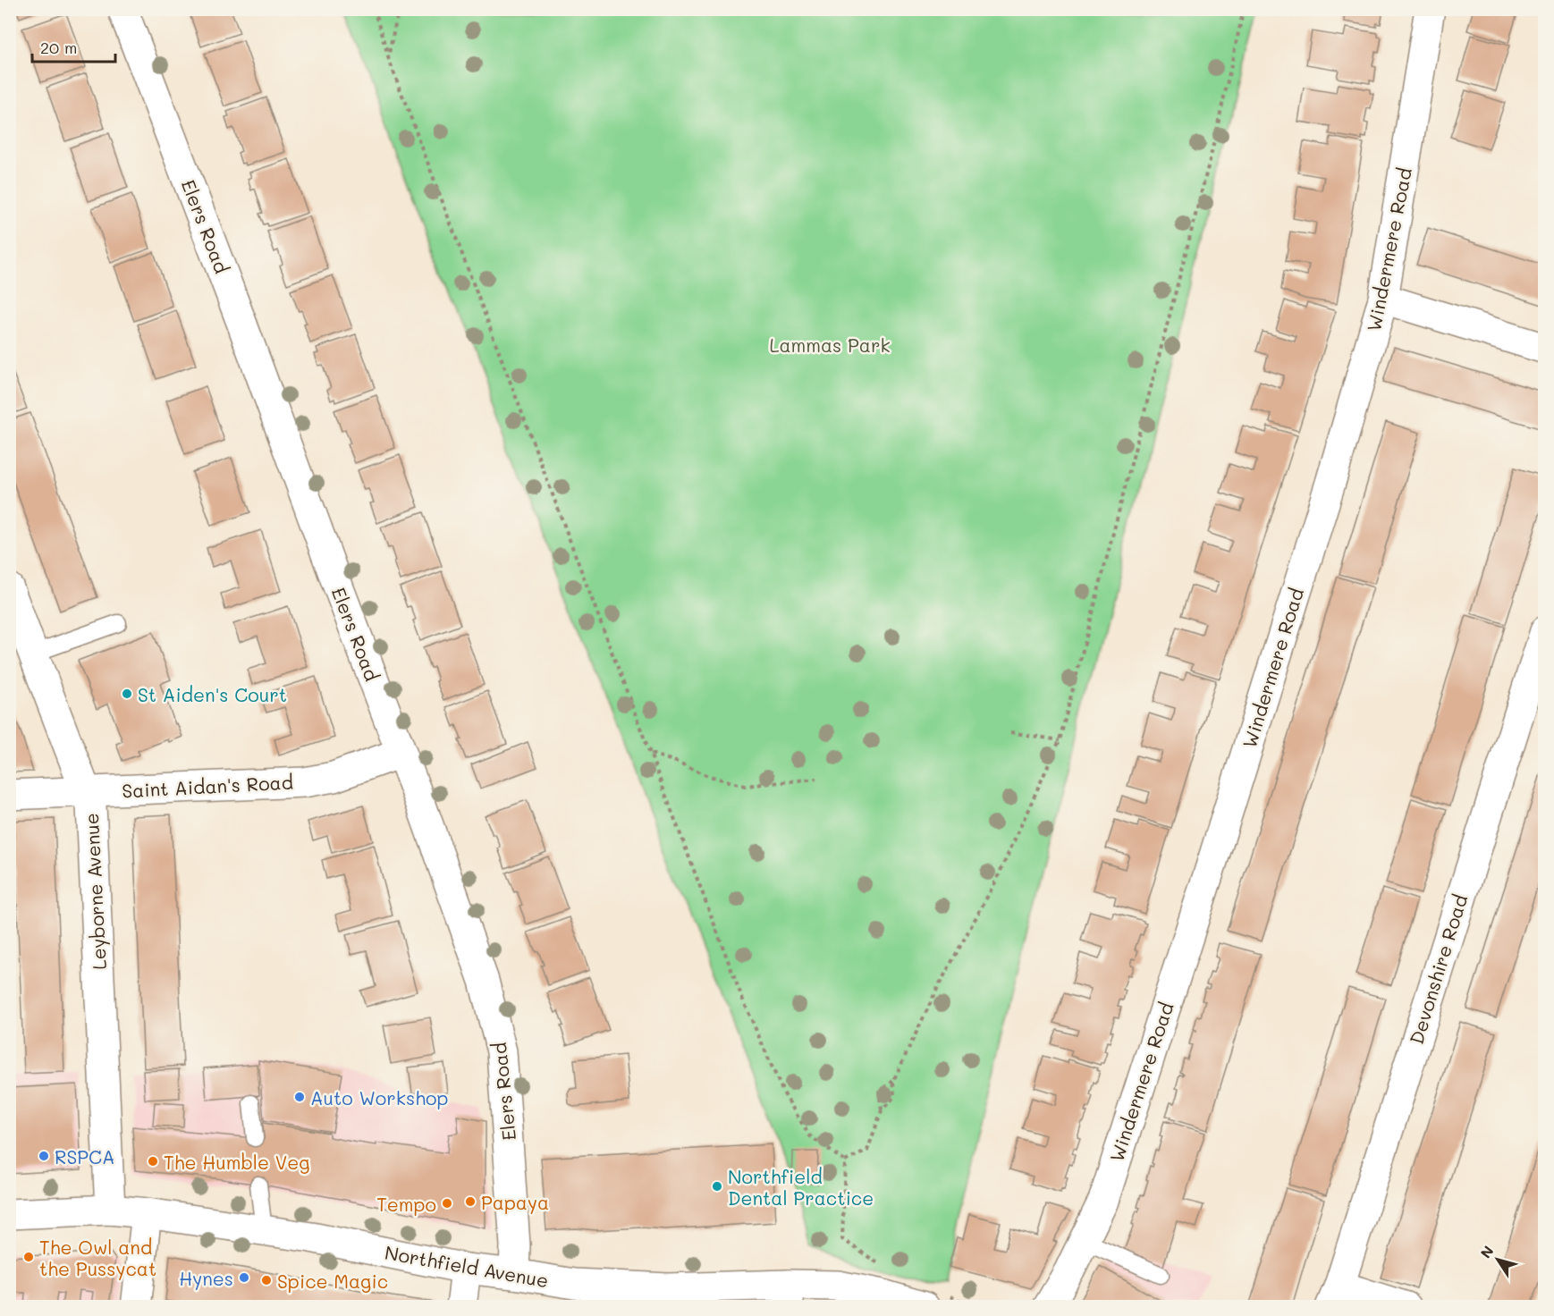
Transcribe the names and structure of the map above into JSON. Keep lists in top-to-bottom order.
{
  "streets": {
    "street": [
      "Elers Road",
      "Windermere Road",
      "Saint Aidan's Road",
      "Leyborne Avenue",
      "Devonshire Road",
      "Northfield Avenue"
    ]
  },
  "crossings": [
    ["Elers Road", "Saint Aidan's Road"],
    ["Elers Road", "Northfield Avenue"],
    ["Saint Aidan's Road", "Leyborne Avenue"],
    ["Leyborne Avenue", "Northfield Avenue"]
  ],
  "parks": ["Lammas Park"],
  "places": [
    "St Aiden's Court",
    "Auto Workshop",
    "RSPCA",
    "The Humble Veg",
    "Northfield Dental Practice",
    "Papaya",
    "Tempo",
    "The Owl and the Pussycat",
    "Hynes",
    "Spice Magic"
  ],
  "scale_bar": "20 m",
  "north": "top left"
}
